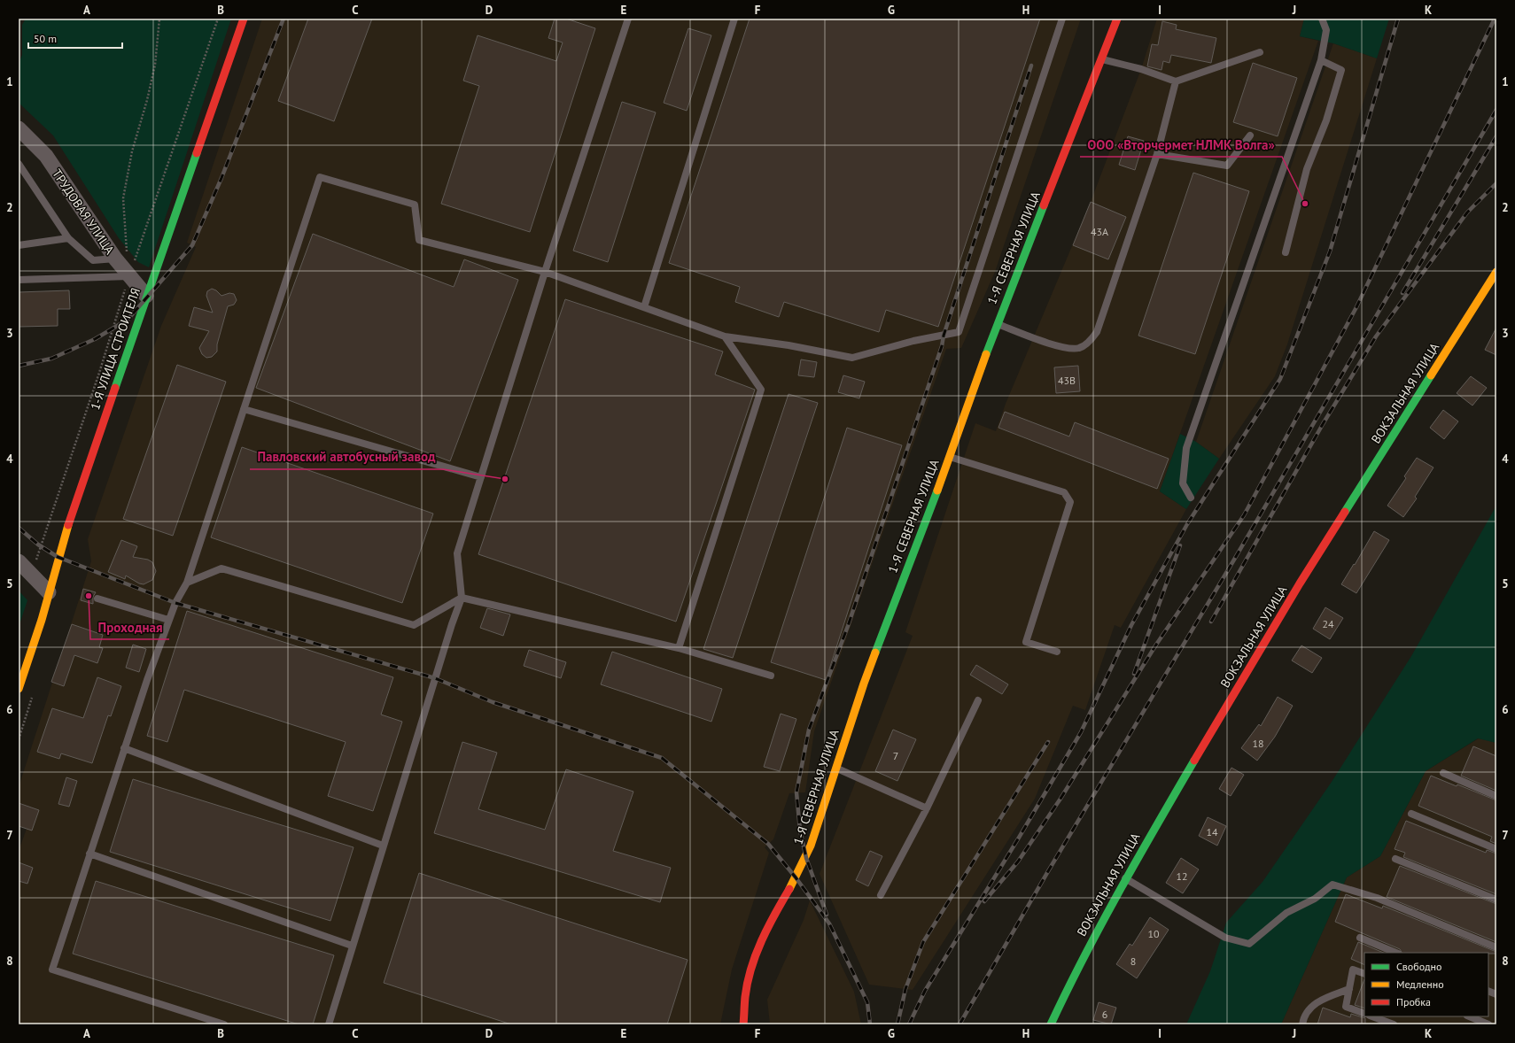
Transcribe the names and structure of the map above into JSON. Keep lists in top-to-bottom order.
{
  "streets": {
    "street": [
      "ТРУДОВАЯ УЛИЦА",
      "1-Я СЕВЕРНАЯ УЛИЦА",
      "1-Я УЛИЦА СТРОИТЕЛЯ",
      "ВОКЗАЛЬНАЯ УЛИЦА"
    ]
  },
  "crossings": [
    ["ТРУДОВАЯ УЛИЦА", "1-Я УЛИЦА СТРОИТЕЛЯ"]
  ],
  "places": ["ООО «Вторчермет НЛМК Волга»", "Павловский автобусный завод", "Проходная"],
  "house_numbers": [
    "43А",
    "43В",
    "24",
    "18",
    "7",
    "14",
    "12",
    "10",
    "8",
    "6"
  ],
  "legend": ["Свободно", "Медленно", "Пробка"],
  "scale_bar": "50 m",
  "grid": {
    "columns": [
      "A",
      "B",
      "C",
      "D",
      "E",
      "F",
      "G",
      "H",
      "I",
      "J",
      "K"
    ],
    "rows": [
      "1",
      "2",
      "3",
      "4",
      "5",
      "6",
      "7",
      "8"
    ]
  }
}
